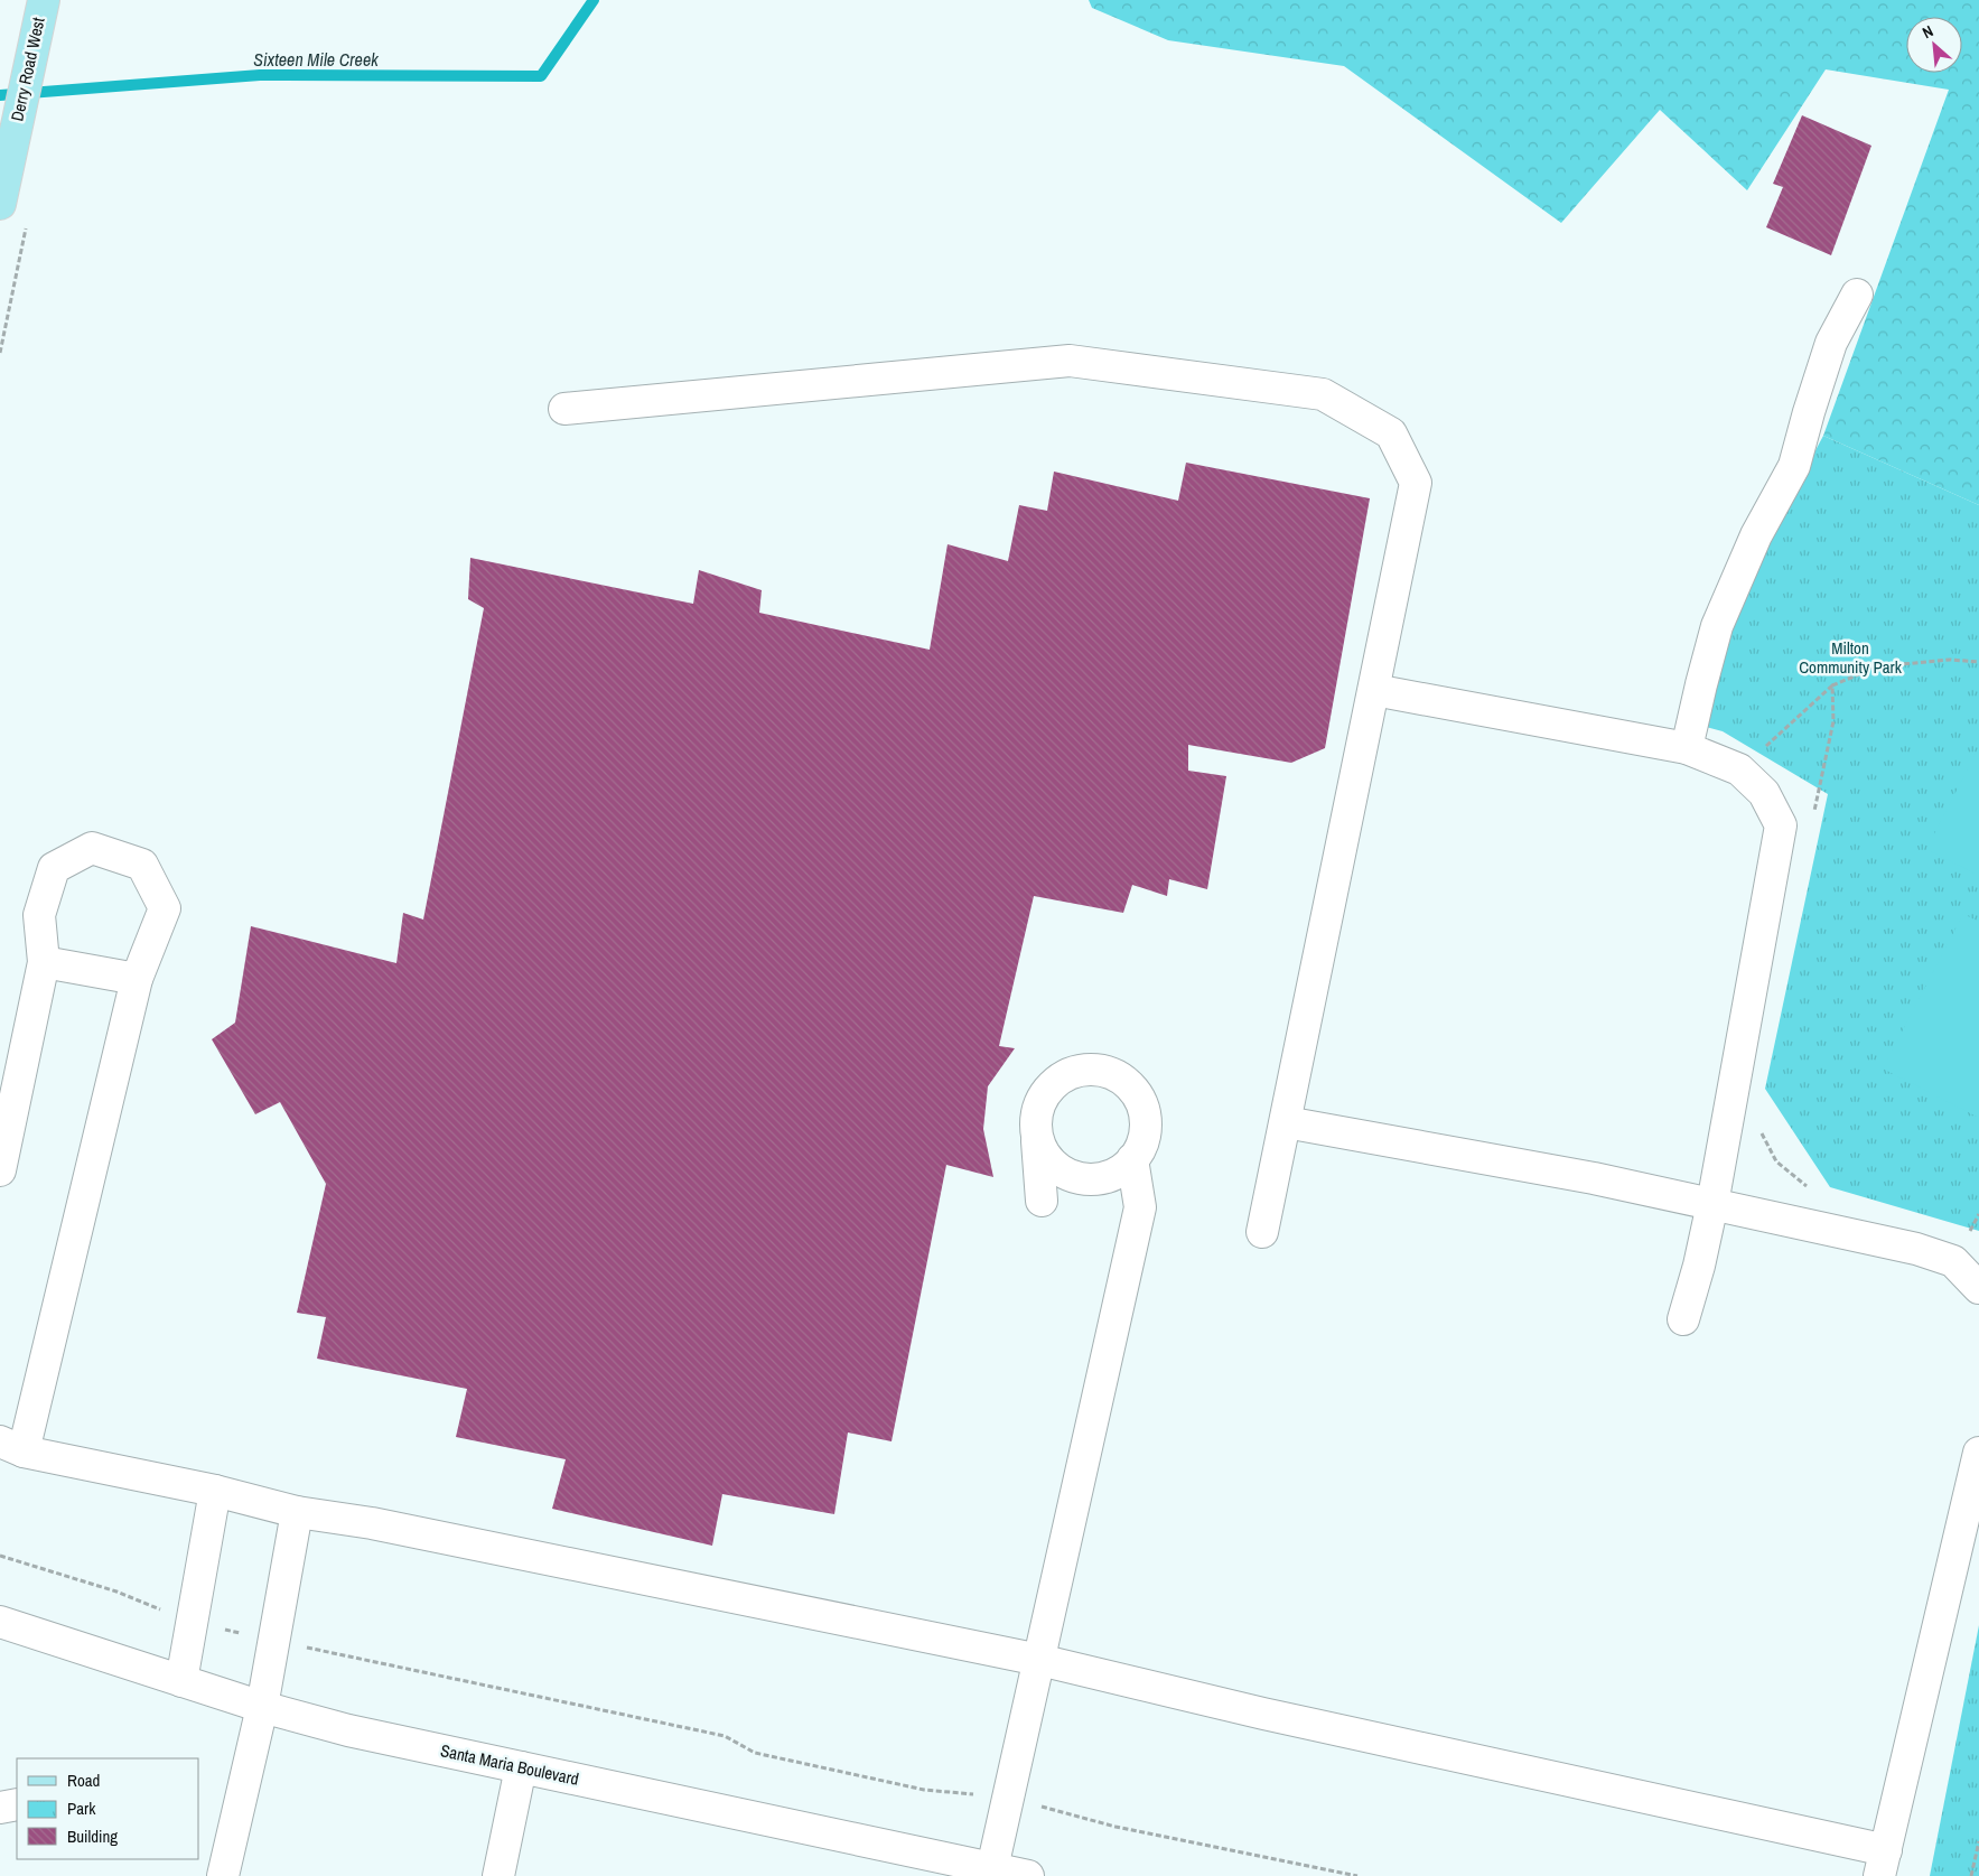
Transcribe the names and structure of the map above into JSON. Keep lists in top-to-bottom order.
{
  "streets": {
    "main road": ["Derry Road West"],
    "street": ["Santa Maria Boulevard"]
  },
  "water": ["Sixteen Mile Creek"],
  "parks": ["Milton Community Park"],
  "legend": ["Road", "Park", "Building"],
  "north": "top left"
}
